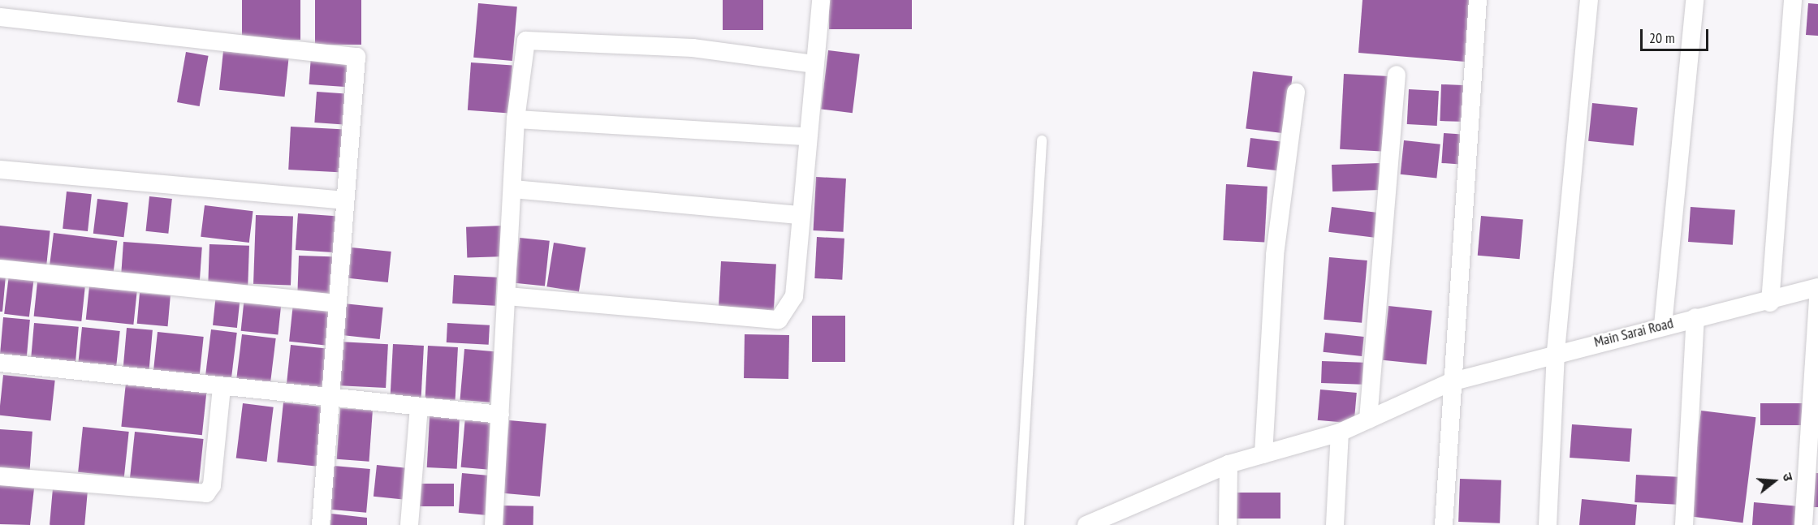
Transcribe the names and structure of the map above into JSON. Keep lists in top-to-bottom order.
{
  "streets": {
    "street": ["Main Sarai Road"]
  },
  "scale_bar": "20 m",
  "north": "right"
}
